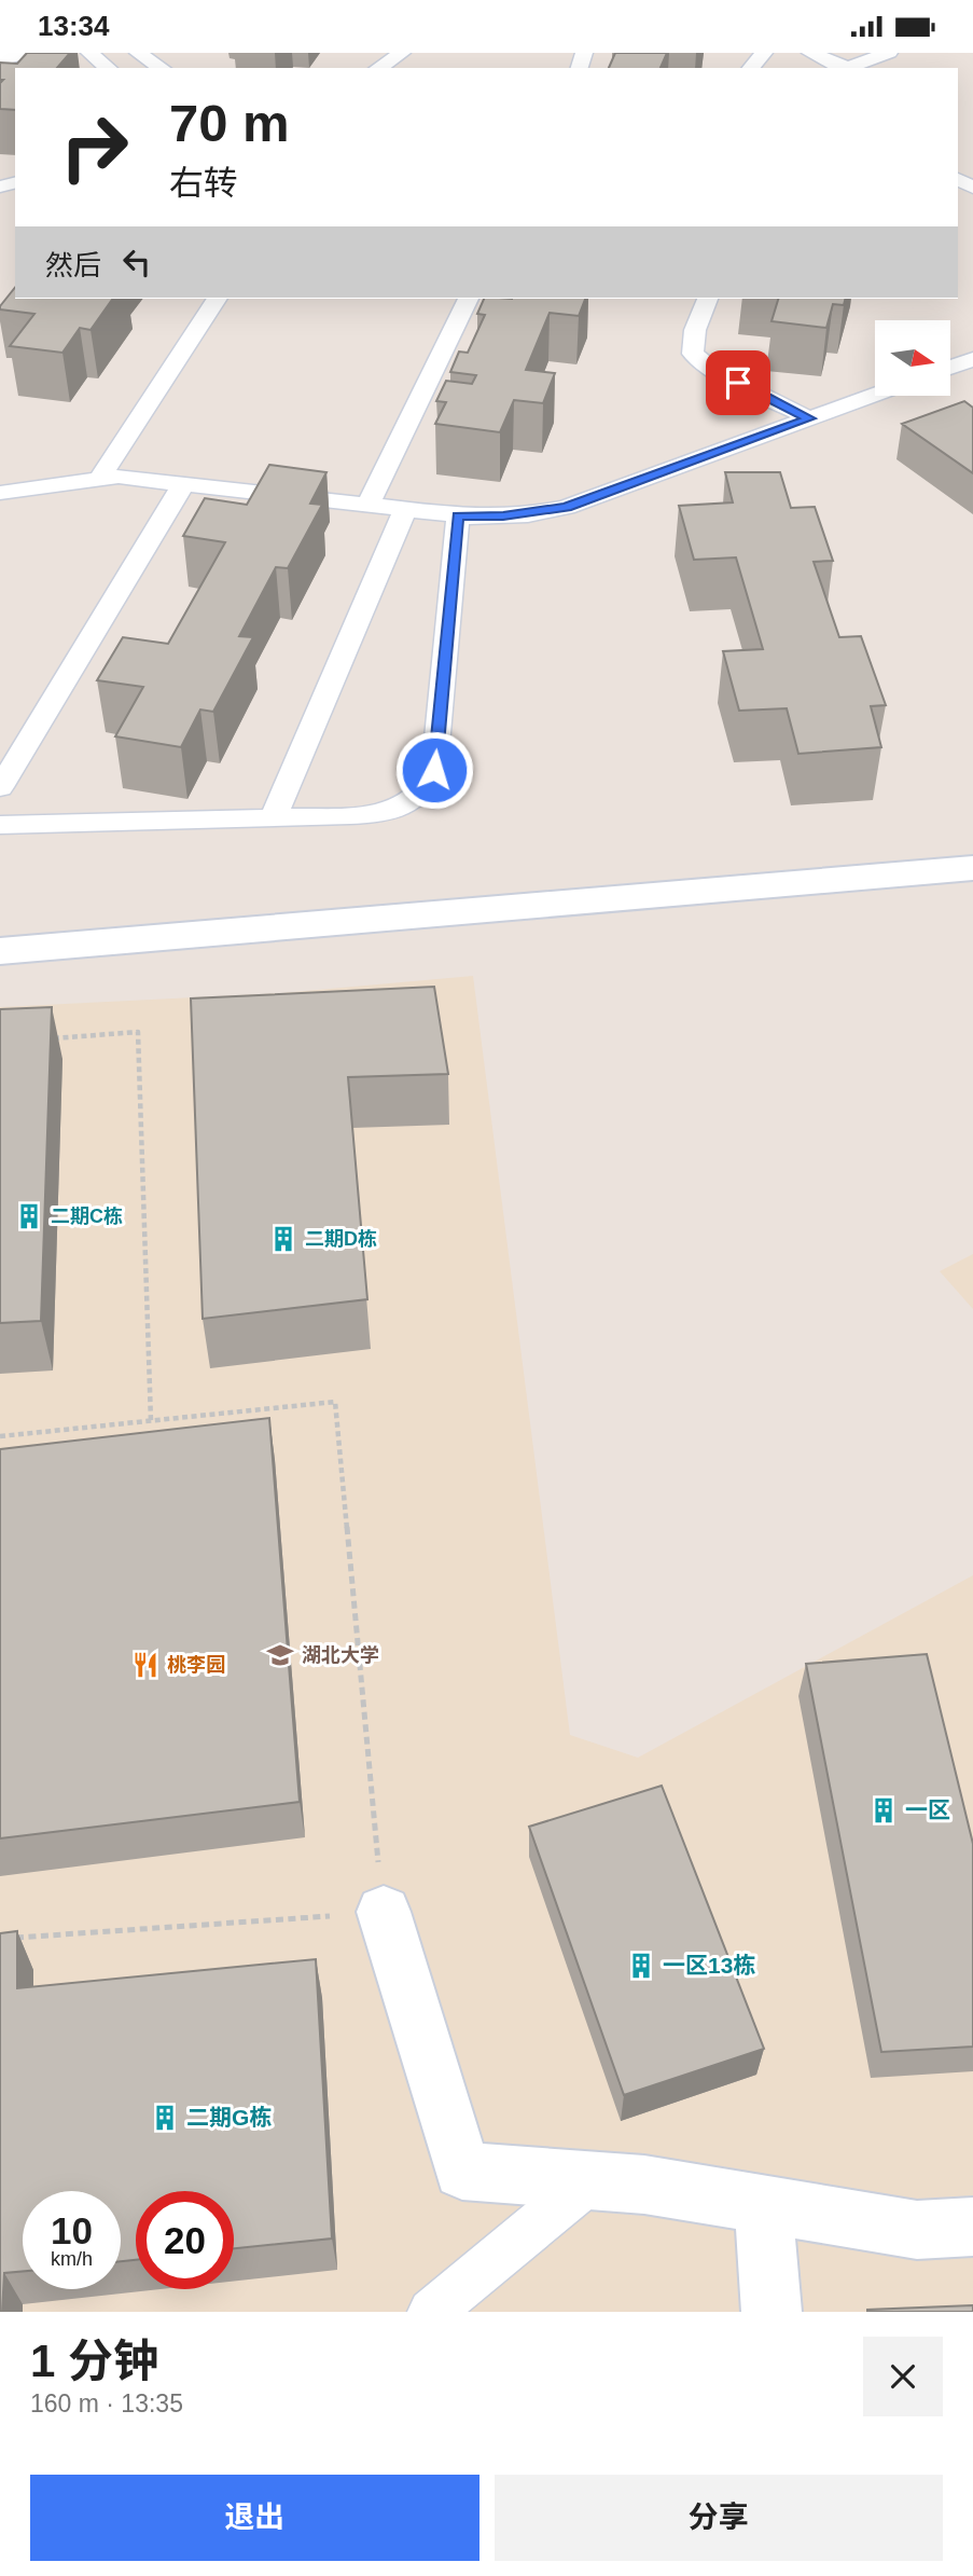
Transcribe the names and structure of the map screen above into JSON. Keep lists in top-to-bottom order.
{
  "places": {
    "building": [
      "二期C栋",
      "二期D栋",
      "一区",
      "一区13栋",
      "二期G栋"
    ],
    "school or university": ["湖北大学"],
    "restaurant": ["桃李园"]
  },
  "north": "right",
  "page": {
    "status": "13:34",
    "turn": ["70 m", "右转"],
    "then": "然后",
    "speed": "10 km/h",
    "limit": "20",
    "heading": ["1 分钟", "160 m · 13:35"],
    "buttons": ["退出", "分享"]
  }
}
